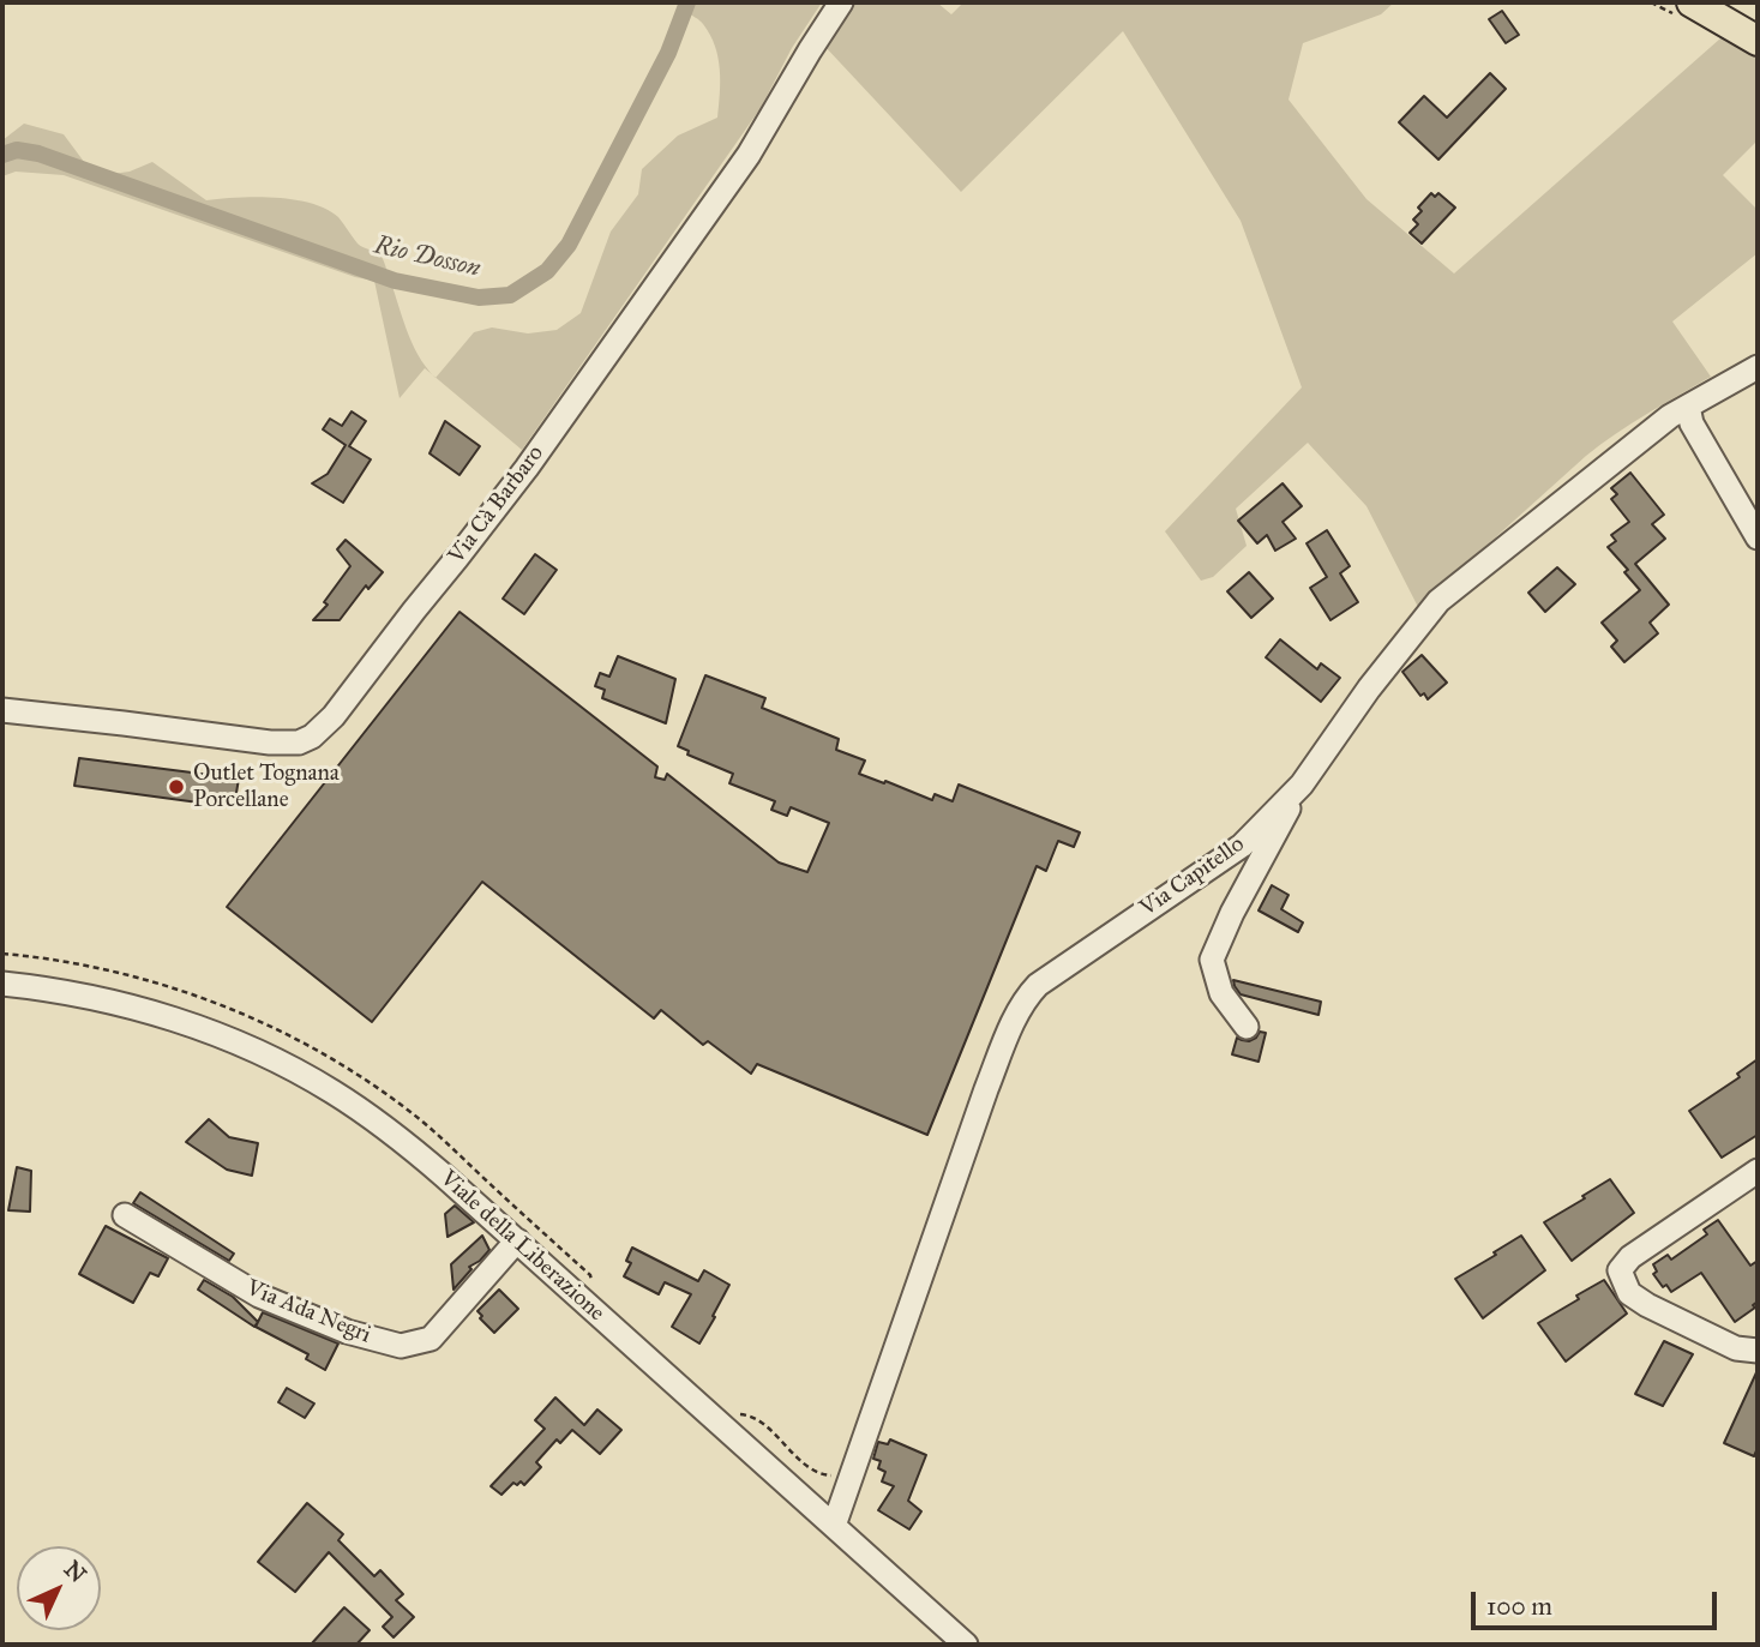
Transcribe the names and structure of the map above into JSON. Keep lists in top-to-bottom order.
{
  "streets": {
    "street": [
      "Via Cà Barbaro",
      "Via Capitello",
      "Viale della Liberazione",
      "Via Ada Negri"
    ]
  },
  "crossings": [
    ["Via Capitello", "Viale della Liberazione"],
    ["Viale della Liberazione", "Via Ada Negri"]
  ],
  "water": ["Rio Dosson"],
  "places": ["Outlet Tognana Porcellane"],
  "scale_bar": "100 m",
  "north": "top right"
}
